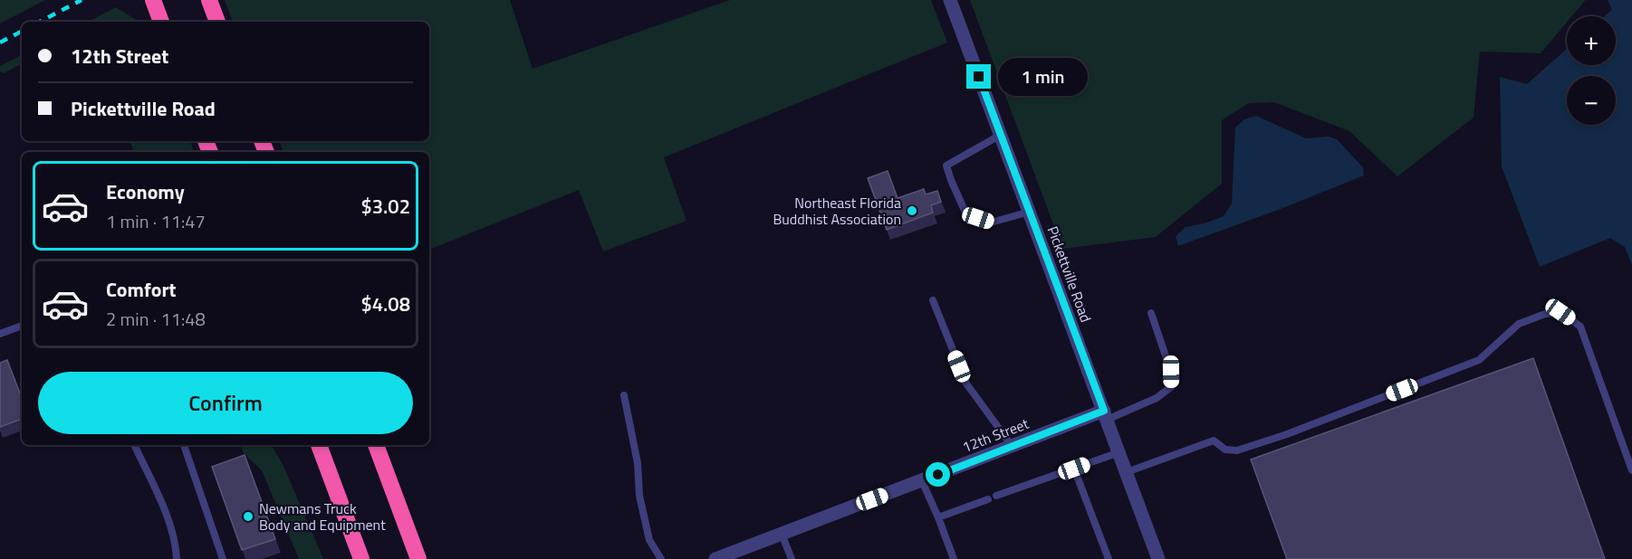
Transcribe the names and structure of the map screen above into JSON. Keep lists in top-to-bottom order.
{
  "streets": {
    "street": ["Pickettville Road", "12th Street"]
  },
  "crossings": [
    ["Pickettville Road", "12th Street"]
  ],
  "places": ["Northeast Florida Buddhist Association", "Newmans Truck Body and Equipment"],
  "page": {
    "map_buttons": ["+", "−"],
    "banner": ["12th Street", "Pickettville Road"],
    "bubble": "1 min",
    "list": [
      {
        "name": "Economy",
        "note": "1 min · 11:47",
        "value": "$3.02"
      },
      {
        "name": "Comfort",
        "note": "2 min · 11:48",
        "value": "$4.08"
      }
    ],
    "buttons": "Confirm"
  }
}
